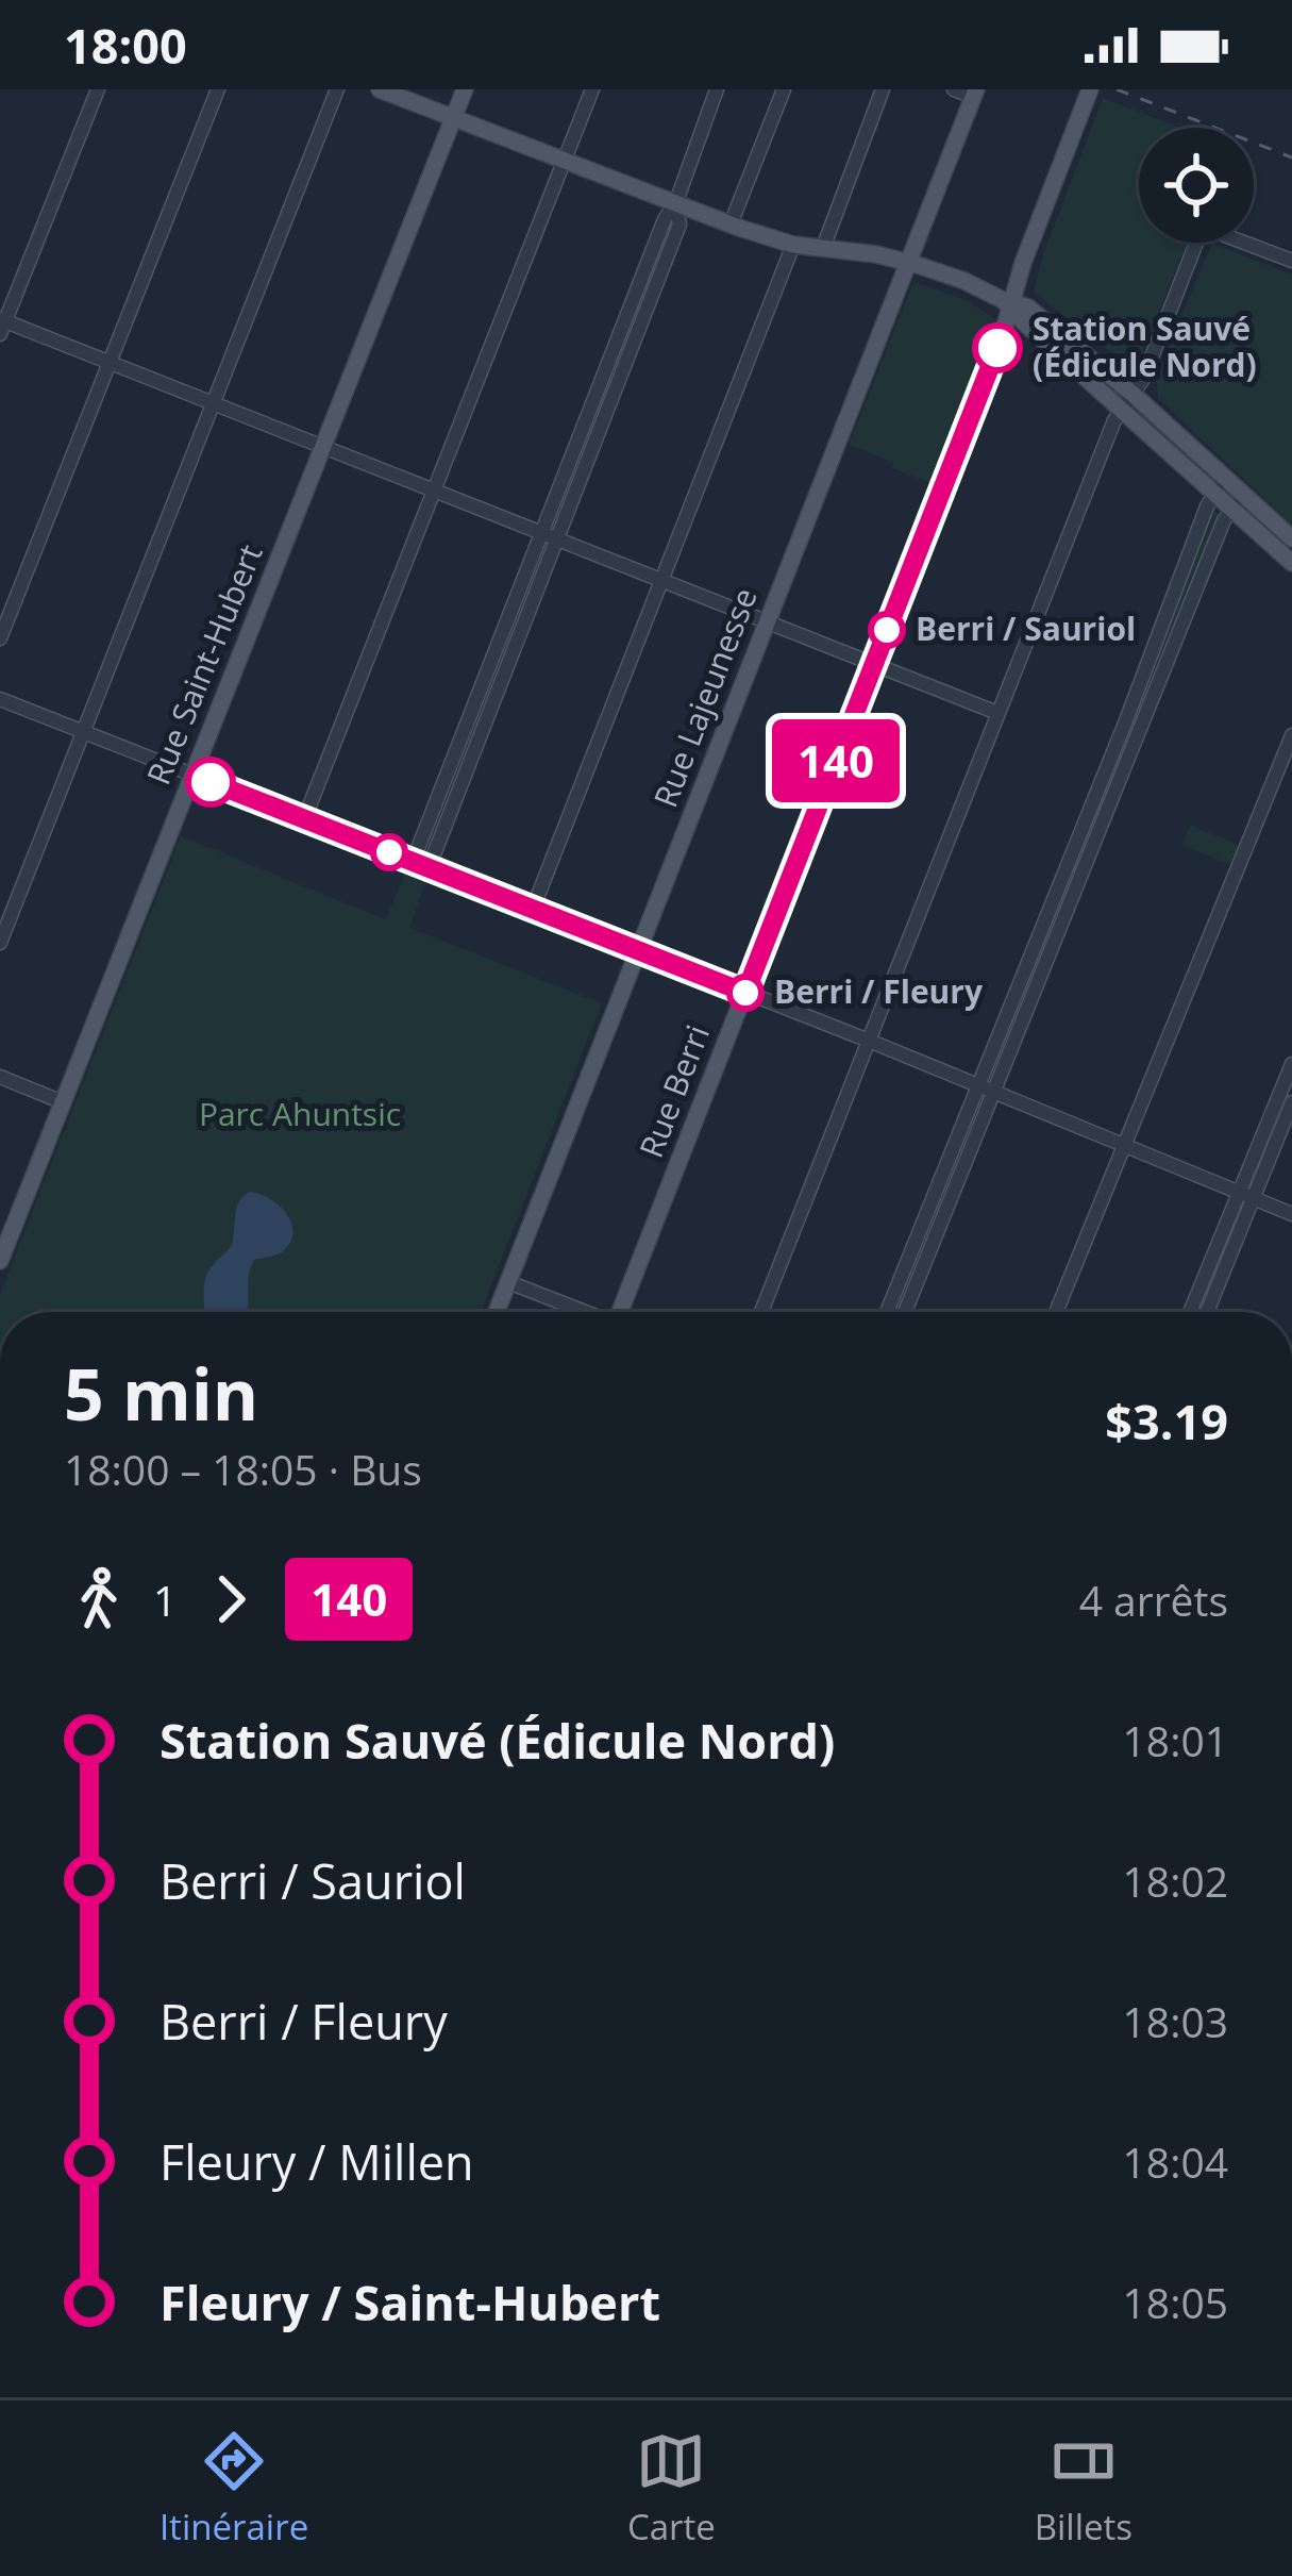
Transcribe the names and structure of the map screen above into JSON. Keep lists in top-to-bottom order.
{
  "streets": {
    "main road": ["Rue Saint-Hubert", "Rue Lajeunesse", "Rue Berri"]
  },
  "parks": ["Parc Ahuntsic"],
  "places": ["Station Sauvé (Édicule Nord)", "Berri / Sauriol", "Berri / Fleury"],
  "lines": ["bus line 140"],
  "page": {
    "status": "18:00",
    "on_map": "140",
    "heading": ["5 min", "18:00 – 18:05 · Bus", "$3.19"],
    "legs": ["1", "140", "4 arrêts"],
    "list": [
      {
        "name": "Station Sauvé (Édicule Nord)",
        "value": "18:01"
      },
      {
        "name": "Berri / Sauriol",
        "value": "18:02"
      },
      {
        "name": "Berri / Fleury",
        "value": "18:03"
      },
      {
        "name": "Fleury / Millen",
        "value": "18:04"
      },
      {
        "name": "Fleury / Saint-Hubert",
        "value": "18:05"
      }
    ],
    "tabs": ["Itinéraire", "Carte", "Billets"]
  }
}
